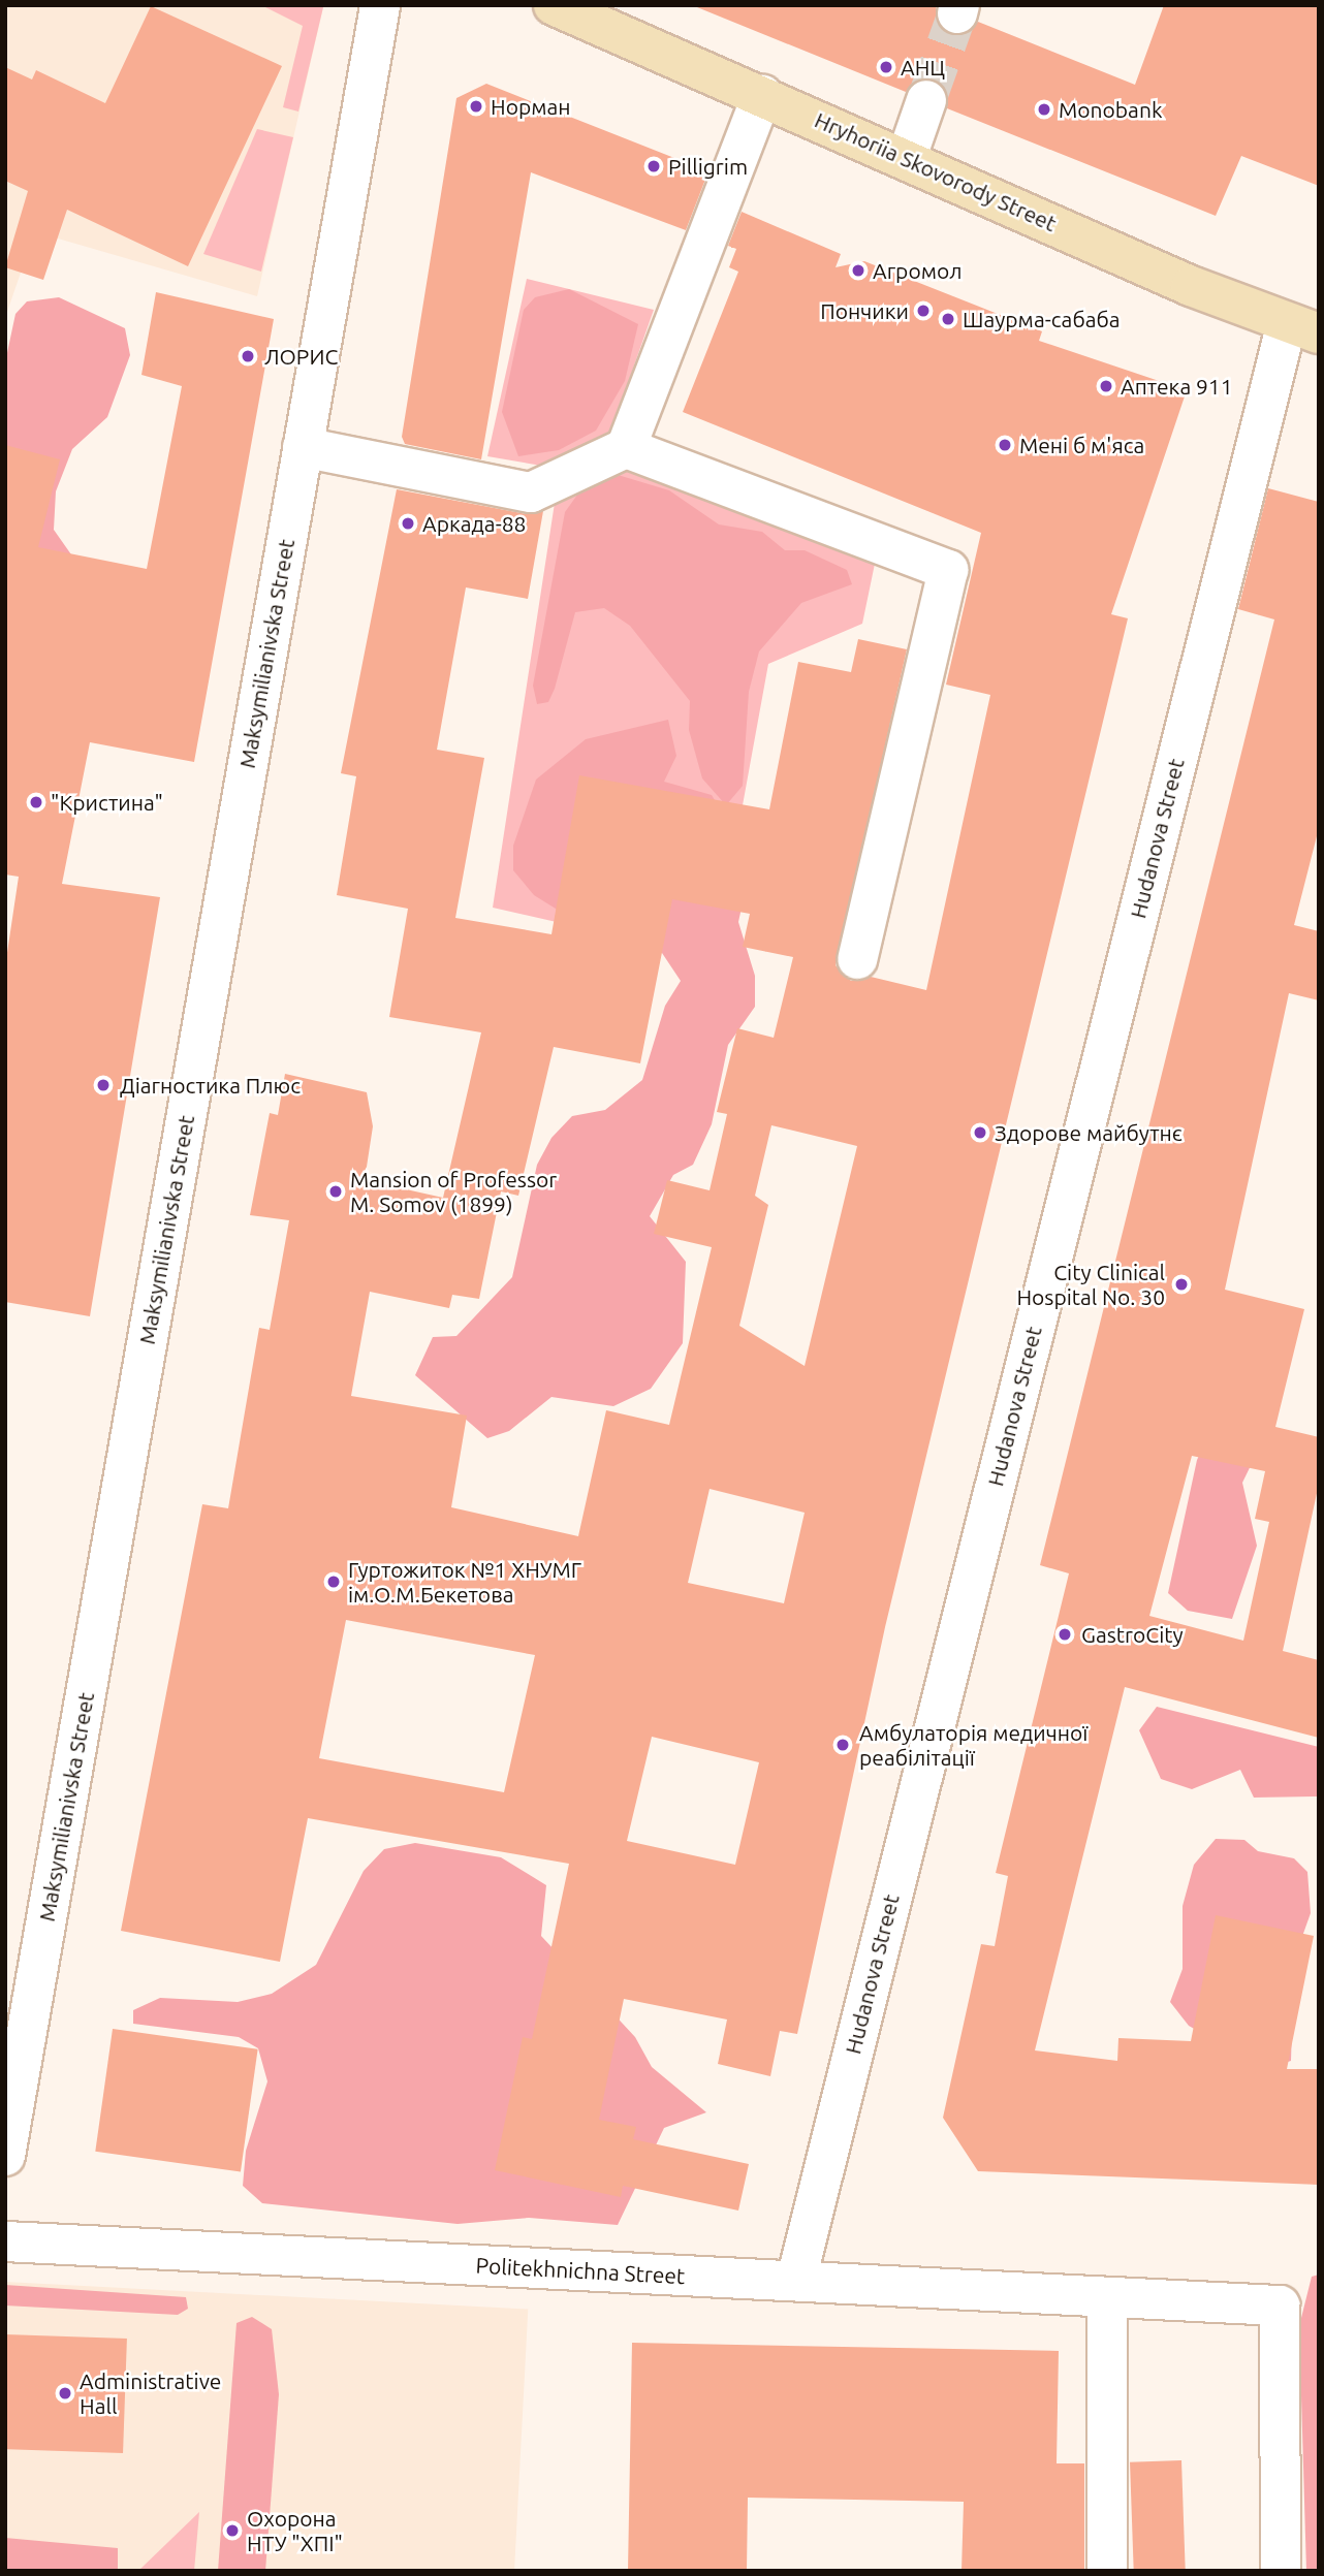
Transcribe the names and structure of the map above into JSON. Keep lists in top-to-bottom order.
{
  "streets": {
    "main road": ["Hryhoriia Skovorody Street"],
    "street": ["Maksymilianivska Street", "Hudanova Street", "Politekhnichna Street"]
  },
  "crossings": [
    ["Hryhoriia Skovorody Street", "Hudanova Street"],
    ["Hudanova Street", "Politekhnichna Street"]
  ],
  "places": [
    "АНЦ",
    "Норман",
    "Monobank",
    "Pilligrim",
    "Агромол",
    "Пончики",
    "Шаурма-сабаба",
    "ЛОРИС",
    "Аптека 911",
    "Мені б м'яса",
    "Аркада-88",
    "\"Кристина\"",
    "Діагностика Плюс",
    "Здорове майбутнє",
    "Mansion of Professor M. Somov (1899)",
    "City Clinical Hospital No. 30",
    "Гуртожиток №1 ХНУМГ ім.О.М.Бекетова",
    "GastroCity",
    "Амбулаторія медичної реабілітації",
    "Administrative Hall",
    "Охорона НТУ \"ХПІ\""
  ]
}
